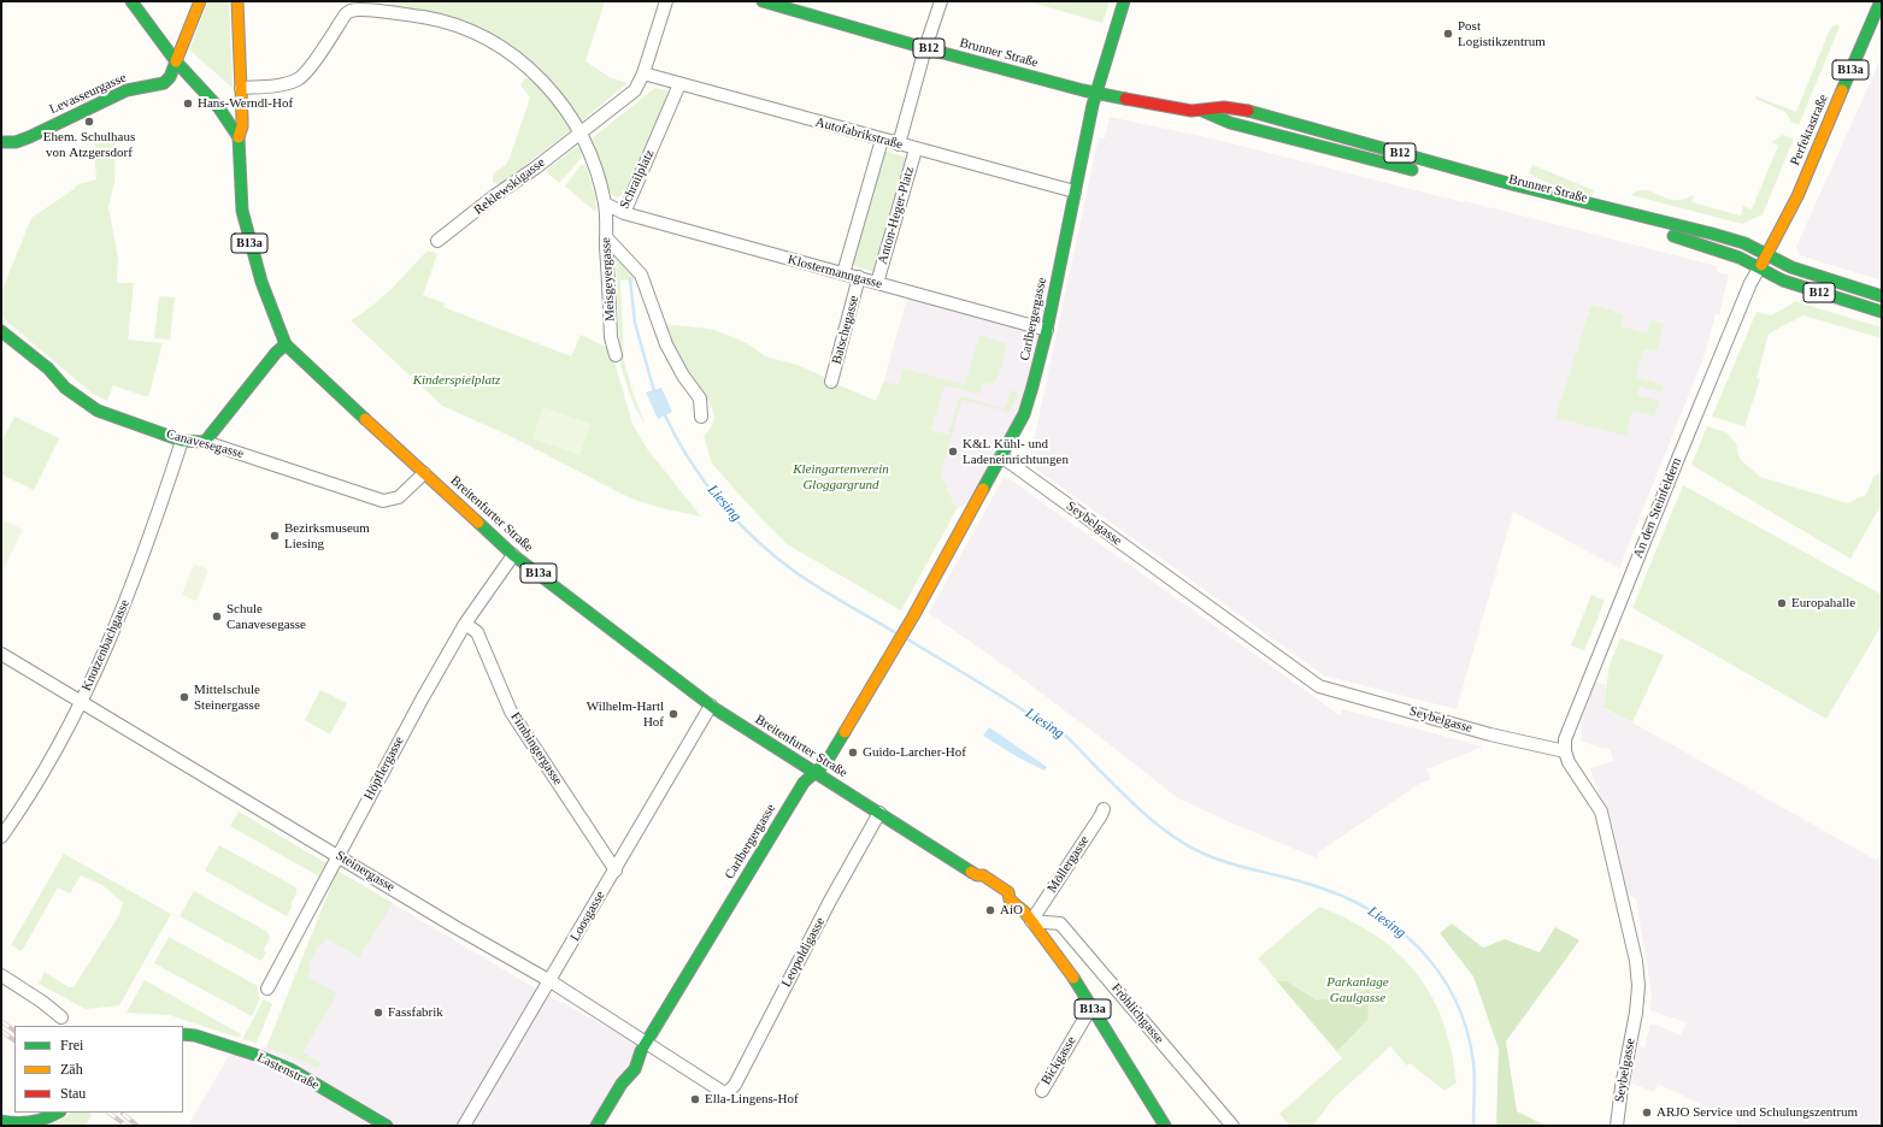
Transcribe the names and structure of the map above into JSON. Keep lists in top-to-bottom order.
{
  "streets": {
    "main road": [
      "B12",
      "Brunner Straße",
      "B13a",
      "Levasseurgasse",
      "Perfektastraße",
      "Carlbergergasse",
      "Canavesegasse",
      "Breitenfurter Straße",
      "Lastenstraße"
    ],
    "street": [
      "Autofabrikstraße",
      "Schrailplatz",
      "Reklewskigasse",
      "Anton-Heger-Platz",
      "Klostermanngasse",
      "Meisgeyergasse",
      "Batschegasse",
      "An den Steinfeldern",
      "Seybelgasse",
      "Knotzenbachgasse",
      "Fimbingergasse",
      "Höpflergasse",
      "Möllergasse",
      "Steinergasse",
      "Loosgasse",
      "Leopoldigasse",
      "Fröhlichgasse",
      "Bickgasse"
    ]
  },
  "crossings": [
    ["B12", "Perfektastraße"],
    ["B12", "An den Steinfeldern"],
    ["Brunner Straße", "Perfektastraße"],
    ["Brunner Straße", "Carlbergergasse"],
    ["Perfektastraße", "An den Steinfeldern"],
    ["Autofabrikstraße", "Schrailplatz"],
    ["Autofabrikstraße", "Anton-Heger-Platz"],
    ["Autofabrikstraße", "Carlbergergasse"],
    ["Schrailplatz", "Reklewskigasse"],
    ["Schrailplatz", "Klostermanngasse"],
    ["Schrailplatz", "Meisgeyergasse"],
    ["Anton-Heger-Platz", "Klostermanngasse"],
    ["Klostermanngasse", "Carlbergergasse"],
    ["Klostermanngasse", "Batschegasse"],
    ["Carlbergergasse", "Breitenfurter Straße"],
    ["Carlbergergasse", "Seybelgasse"],
    ["Carlbergergasse", "Steinergasse"],
    ["Canavesegasse", "Breitenfurter Straße"],
    ["Canavesegasse", "Knotzenbachgasse"],
    ["An den Steinfeldern", "Seybelgasse"],
    ["Breitenfurter Straße", "Höpflergasse"],
    ["Breitenfurter Straße", "Möllergasse"],
    ["Breitenfurter Straße", "Loosgasse"],
    ["Breitenfurter Straße", "Leopoldigasse"],
    ["Breitenfurter Straße", "Fröhlichgasse"],
    ["Breitenfurter Straße", "Bickgasse"],
    ["Knotzenbachgasse", "Steinergasse"],
    ["Fimbingergasse", "Höpflergasse"],
    ["Fimbingergasse", "Loosgasse"],
    ["Höpflergasse", "Steinergasse"],
    ["Möllergasse", "Fröhlichgasse"],
    ["Steinergasse", "Loosgasse"],
    ["Steinergasse", "Leopoldigasse"]
  ],
  "water": ["Liesing"],
  "parks": ["Kinderspielplatz", "Kleingartenverein Gloggargrund", "Parkanlage Gaulgasse"],
  "places": [
    "Post Logistikzentrum",
    "Hans-Werndl-Hof",
    "Ehem. Schulhaus von Atzgersdorf",
    "K&L Kühl- und Ladeneinrichtungen",
    "Bezirksmuseum Liesing",
    "Europahalle",
    "Schule Canavesegasse",
    "Mittelschule Steinergasse",
    "Wilhelm-Hartl Hof",
    "Guido-Larcher-Hof",
    "AiO",
    "Fassfabrik",
    "Ella-Lingens-Hof",
    "ARJO Service und Schulungszentrum"
  ],
  "legend": ["Frei", "Zäh", "Stau"]
}
